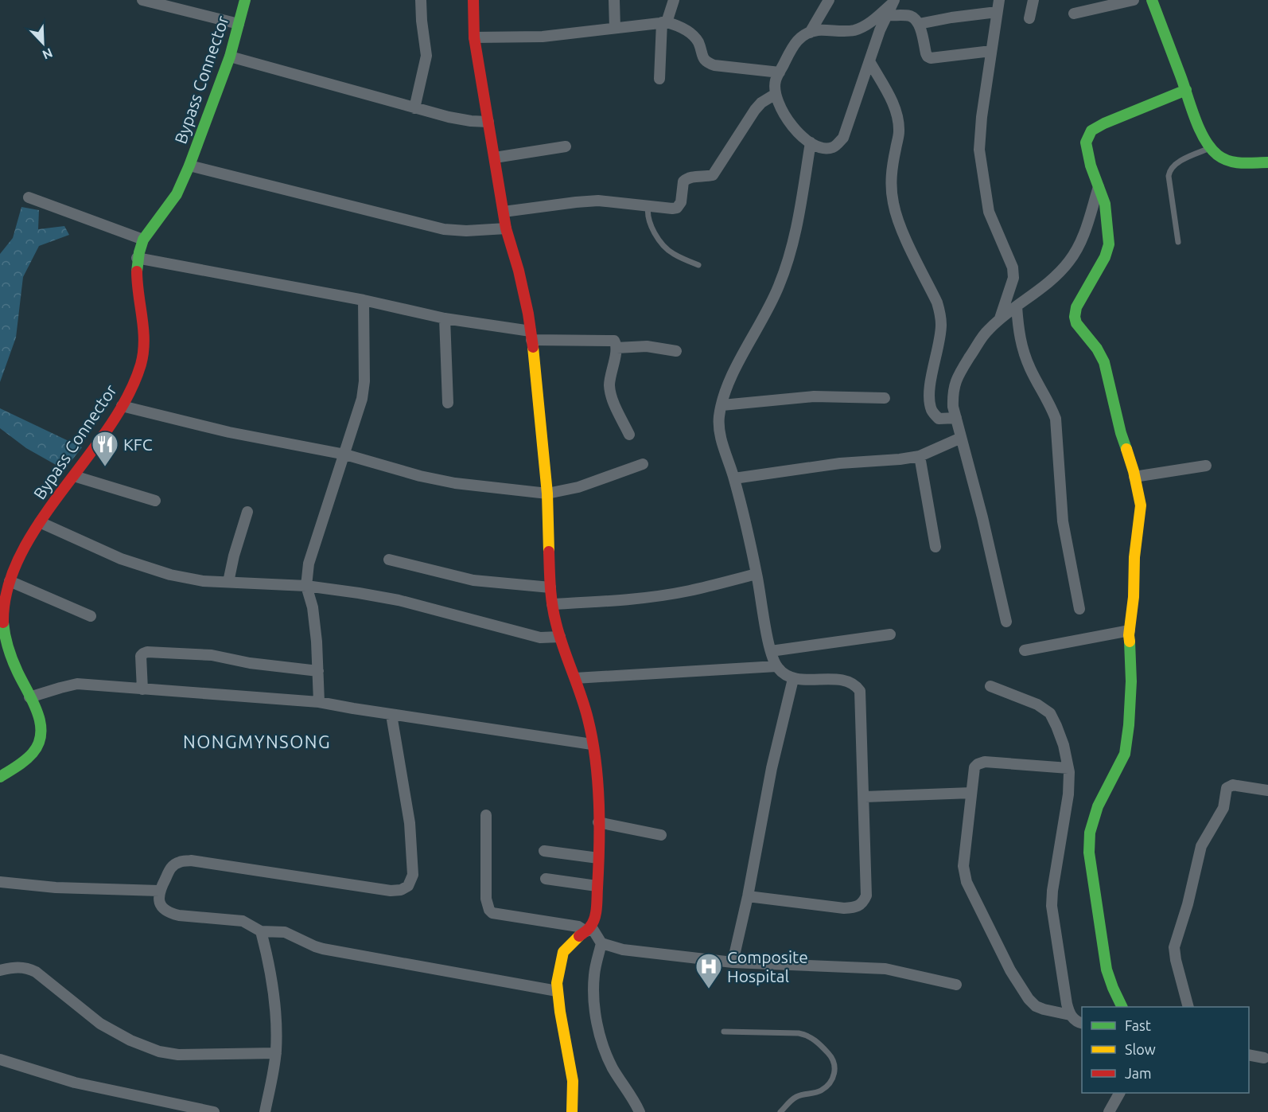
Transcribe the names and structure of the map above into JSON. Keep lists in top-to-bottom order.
{
  "streets": {
    "street": ["Bypass Connector"]
  },
  "districts": ["NONGMYNSONG"],
  "places": {
    "restaurant": ["KFC"],
    "hospital": ["Composite Hospital"]
  },
  "legend": ["Fast", "Slow", "Jam"],
  "north": "bottom right"
}
